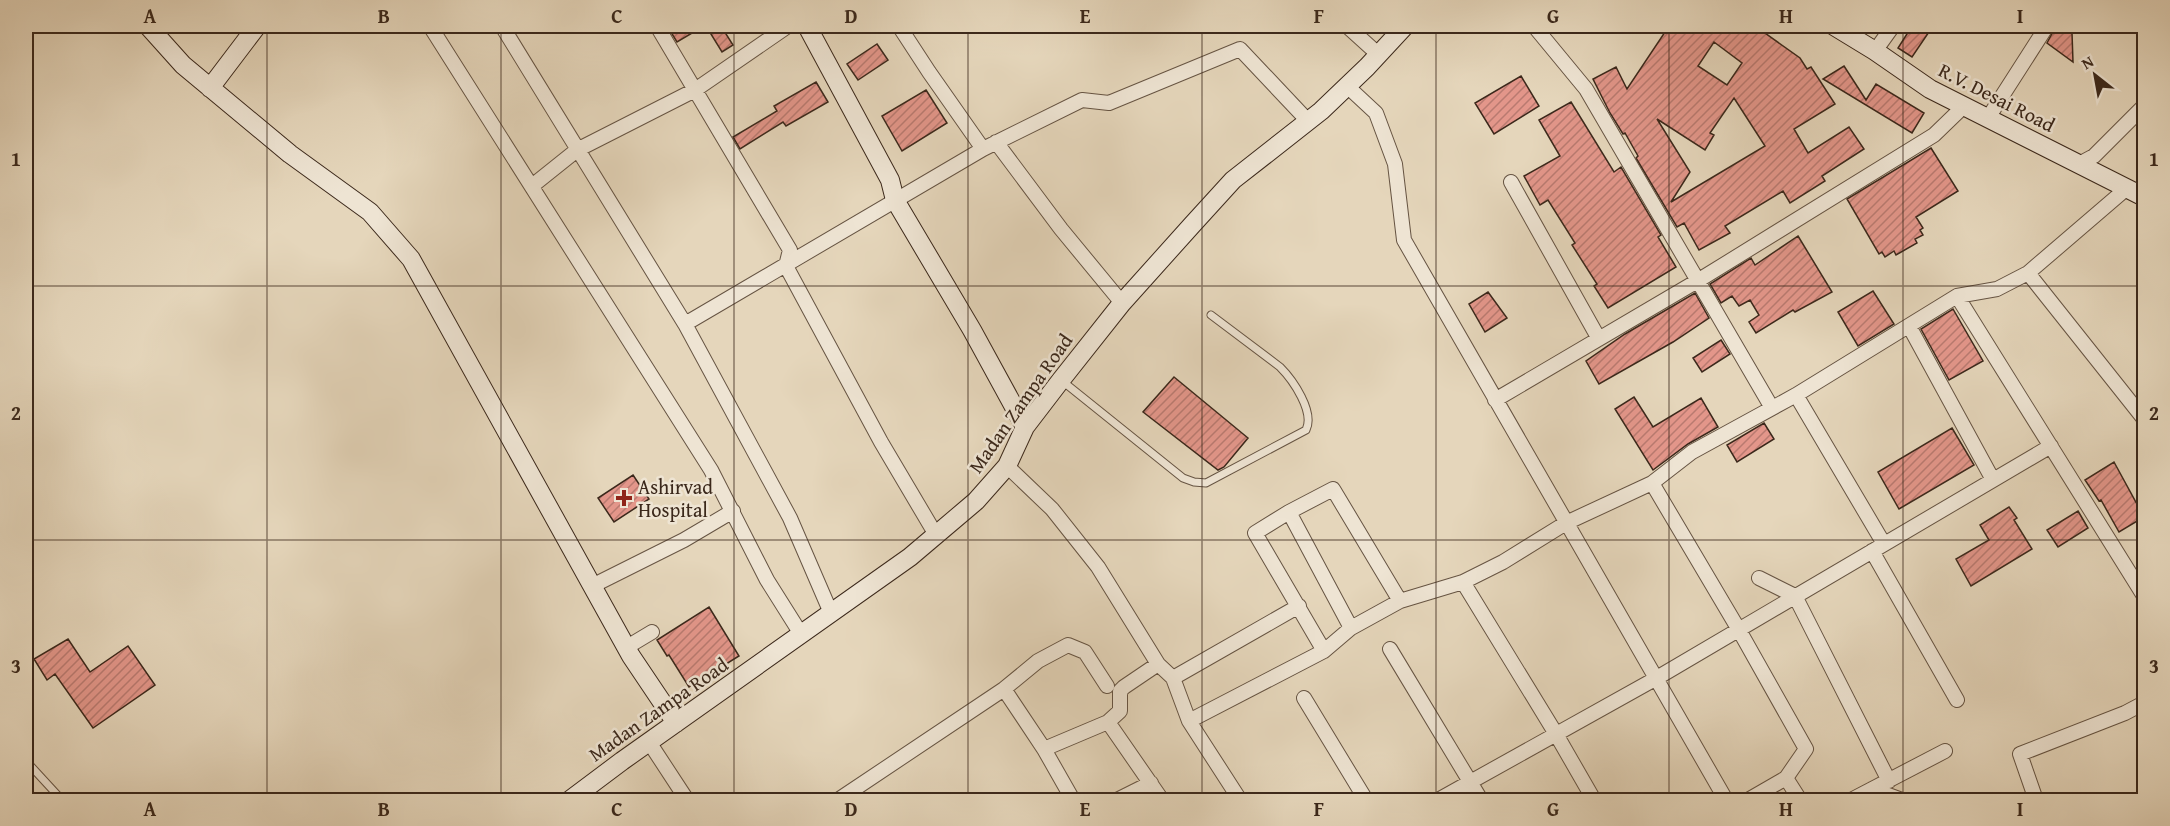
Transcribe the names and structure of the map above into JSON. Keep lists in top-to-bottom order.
{
  "streets": {
    "street": ["R.V. Desai Road", "Madan Zampa Road"]
  },
  "places": {
    "health": ["Ashirvad Hospital"]
  },
  "north": "top left",
  "grid": {
    "columns": [
      "A",
      "B",
      "C",
      "D",
      "E",
      "F",
      "G",
      "H",
      "I"
    ],
    "rows": ["1", "2", "3"]
  }
}
